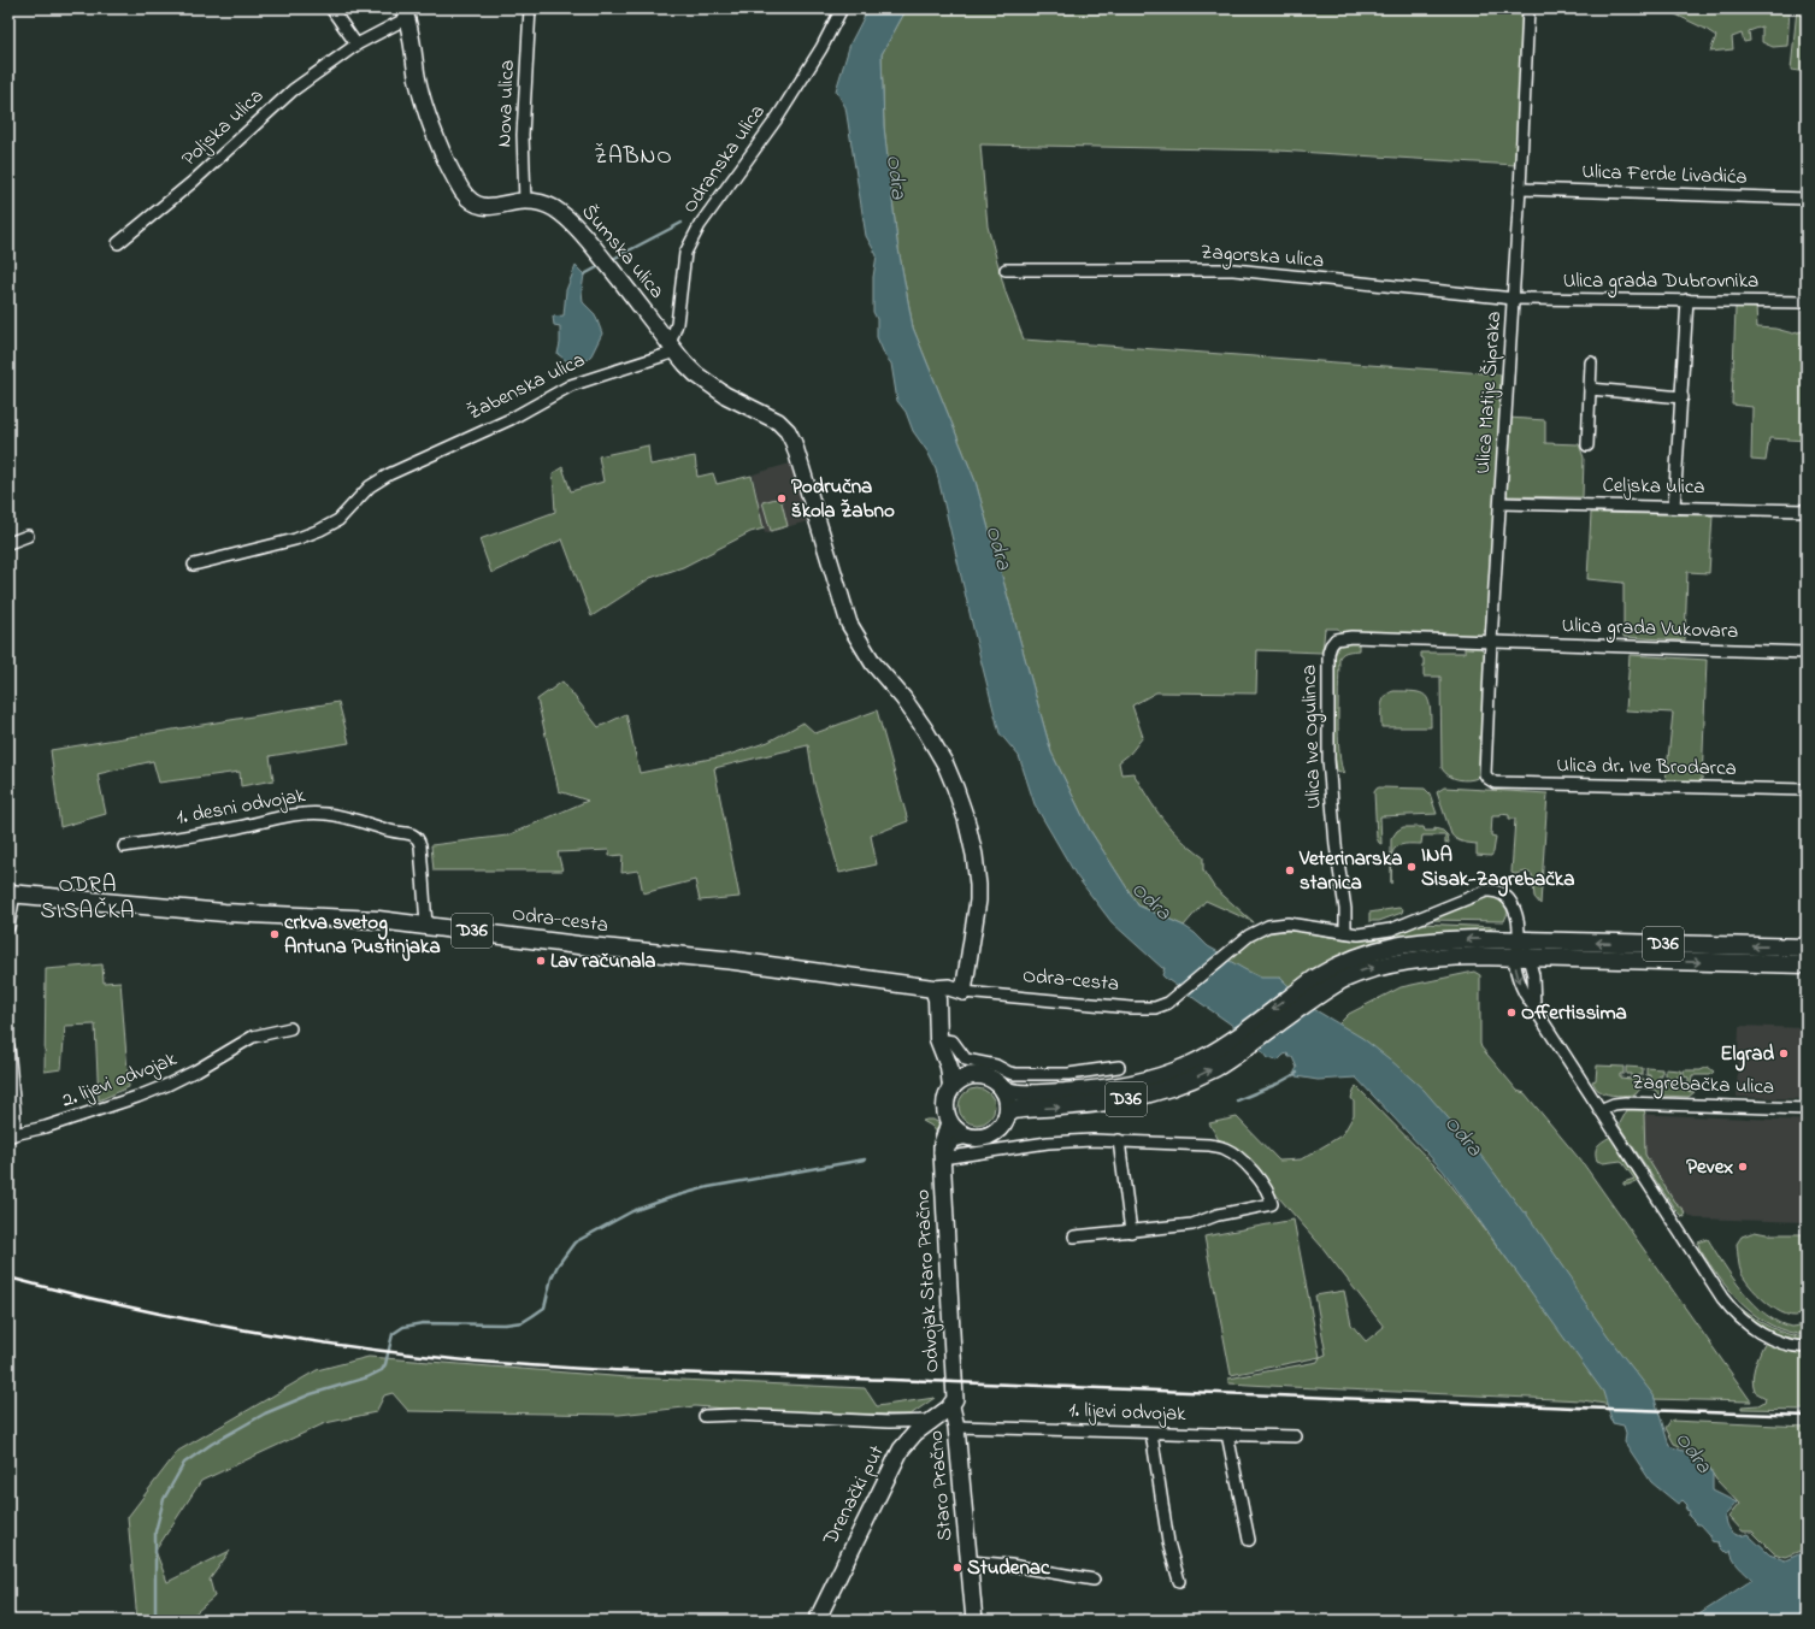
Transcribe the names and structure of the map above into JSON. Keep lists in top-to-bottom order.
{
  "streets": {
    "main road": ["Odra-cesta", "D36"],
    "street": [
      "Nova ulica",
      "Poljska ulica",
      "Odranska ulica",
      "Ulica Ferde Livadića",
      "Šumska ulica",
      "Zagorska ulica",
      "Ulica grada Dubrovnika",
      "Žabenska ulica",
      "Ulica Matije Šipraka",
      "Celjska ulica",
      "Ulica grada Vukovara",
      "Ulica Ive Ogulinca",
      "Ulica dr. Ive Brodarca",
      "1. desni odvojak",
      "2. lijevi odvojak",
      "Zagrebačka ulica",
      "Odvojak Staro Pračno",
      "1. lijevi odvojak",
      "Staro Pračno",
      "Drenački put"
    ]
  },
  "crossings": [
    ["Nova ulica", "Šumska ulica"],
    ["Poljska ulica", "Šumska ulica"],
    ["Odranska ulica", "Šumska ulica"],
    ["Odranska ulica", "Žabenska ulica"],
    ["Ulica Ferde Livadića", "Ulica Matije Šipraka"],
    ["Šumska ulica", "Žabenska ulica"],
    ["Zagorska ulica", "Ulica grada Dubrovnika"],
    ["Zagorska ulica", "Ulica Matije Šipraka"],
    ["Ulica grada Dubrovnika", "Ulica Matije Šipraka"],
    ["Ulica Matije Šipraka", "Celjska ulica"],
    ["Ulica Matije Šipraka", "Ulica grada Vukovara"],
    ["Ulica Matije Šipraka", "Ulica Ive Ogulinca"],
    ["Ulica Matije Šipraka", "Ulica dr. Ive Brodarca"],
    ["Ulica grada Vukovara", "Ulica Ive Ogulinca"],
    ["Ulica Ive Ogulinca", "Odra-cesta"],
    ["1. desni odvojak", "Odra-cesta"],
    ["Odra-cesta", "D36"],
    ["D36", "Odvojak Staro Pračno"],
    ["Odvojak Staro Pračno", "Staro Pračno"],
    ["Odvojak Staro Pračno", "Drenački put"],
    ["1. lijevi odvojak", "Staro Pračno"],
    ["Staro Pračno", "Drenački put"]
  ],
  "districts": ["ŽABNO", "ODRA SISAČKA"],
  "water": ["Odra"],
  "places": [
    "Područna škola Žabno",
    "INA Sisak-Zagrebačka",
    "Veterinarska stanica",
    "crkva svetog Antuna Pustinjaka",
    "Lav računala",
    "Offertissima",
    "Elgrad",
    "Pevex",
    "Studenac"
  ]
}
